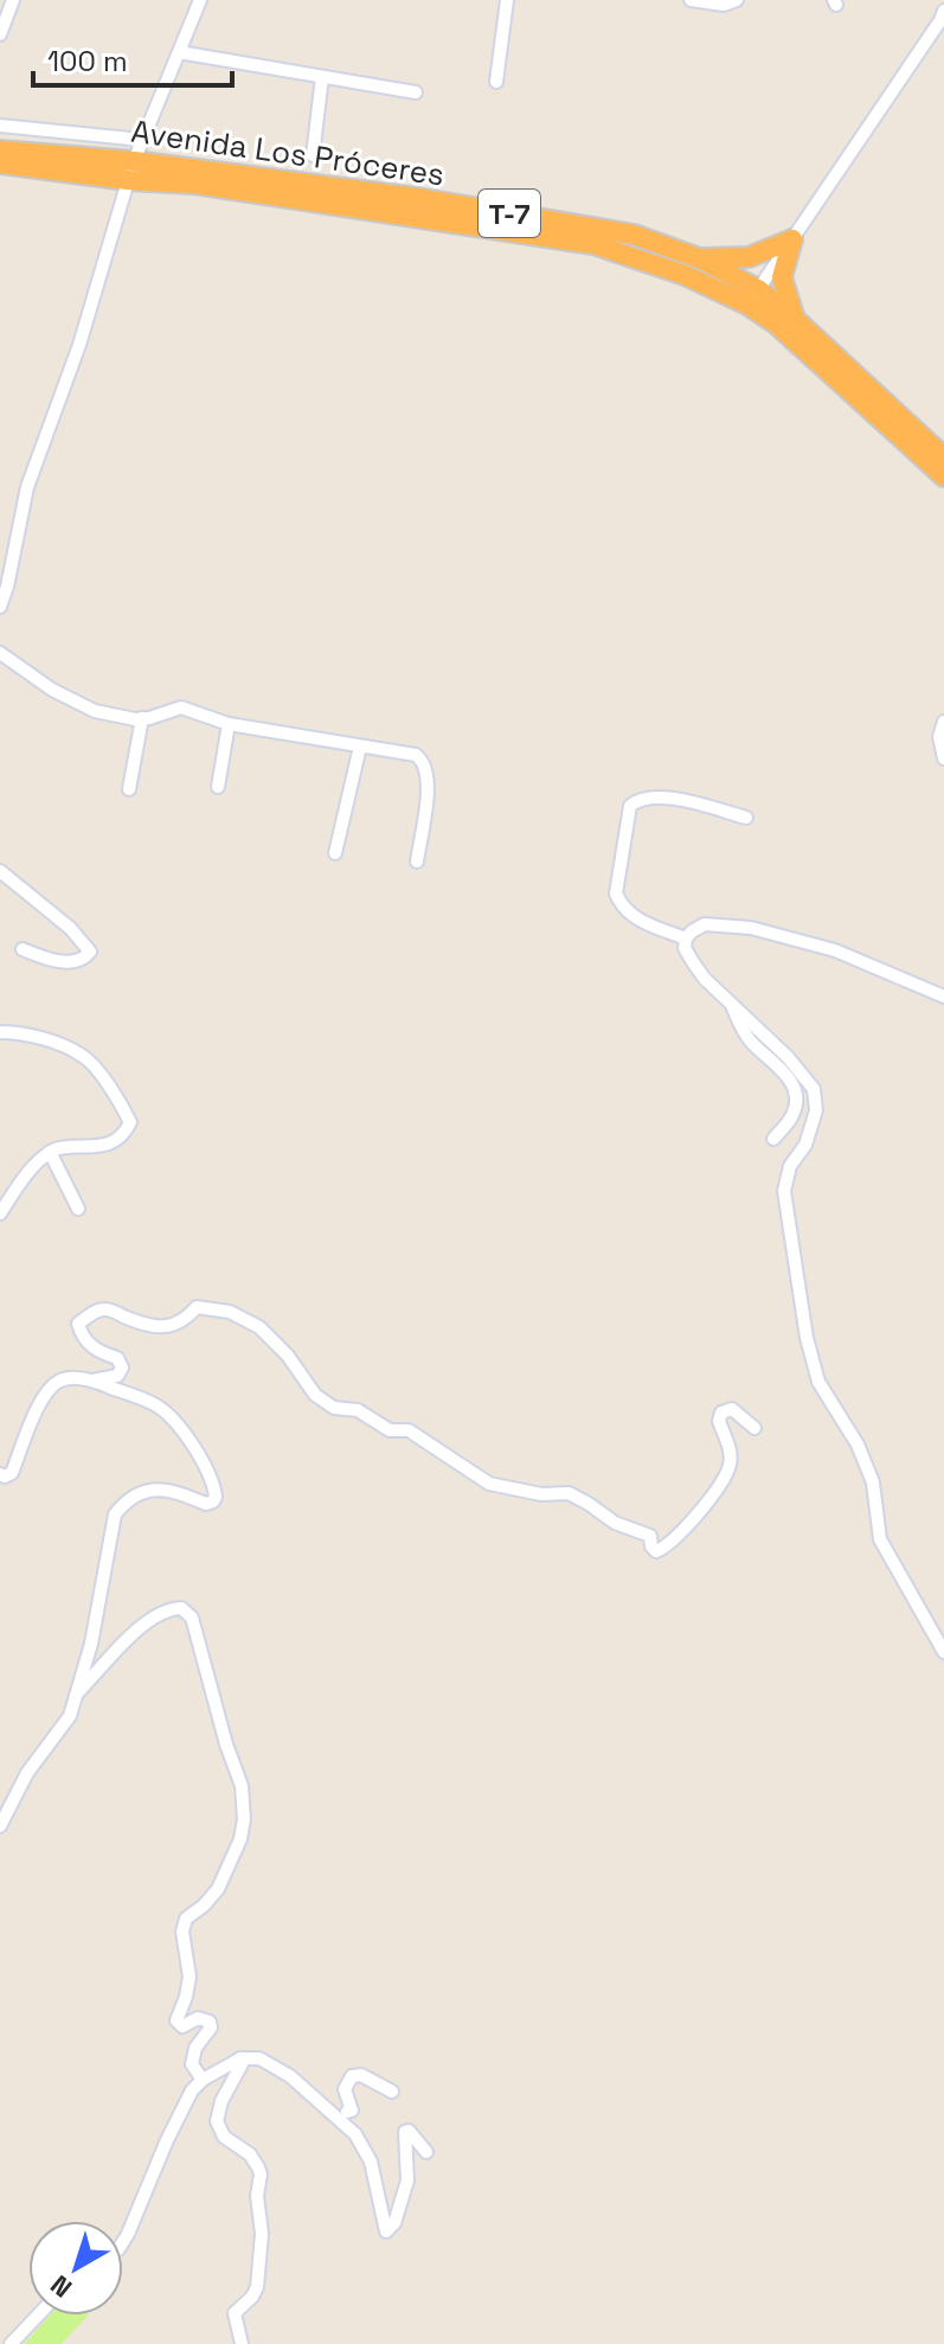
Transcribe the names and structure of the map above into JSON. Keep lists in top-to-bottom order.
{
  "streets": {
    "highway": ["Avenida Los Próceres", "T-7"]
  },
  "crossings": [
    ["Avenida Los Próceres", "T-7"]
  ],
  "scale_bar": "100 m",
  "north": "bottom left"
}
